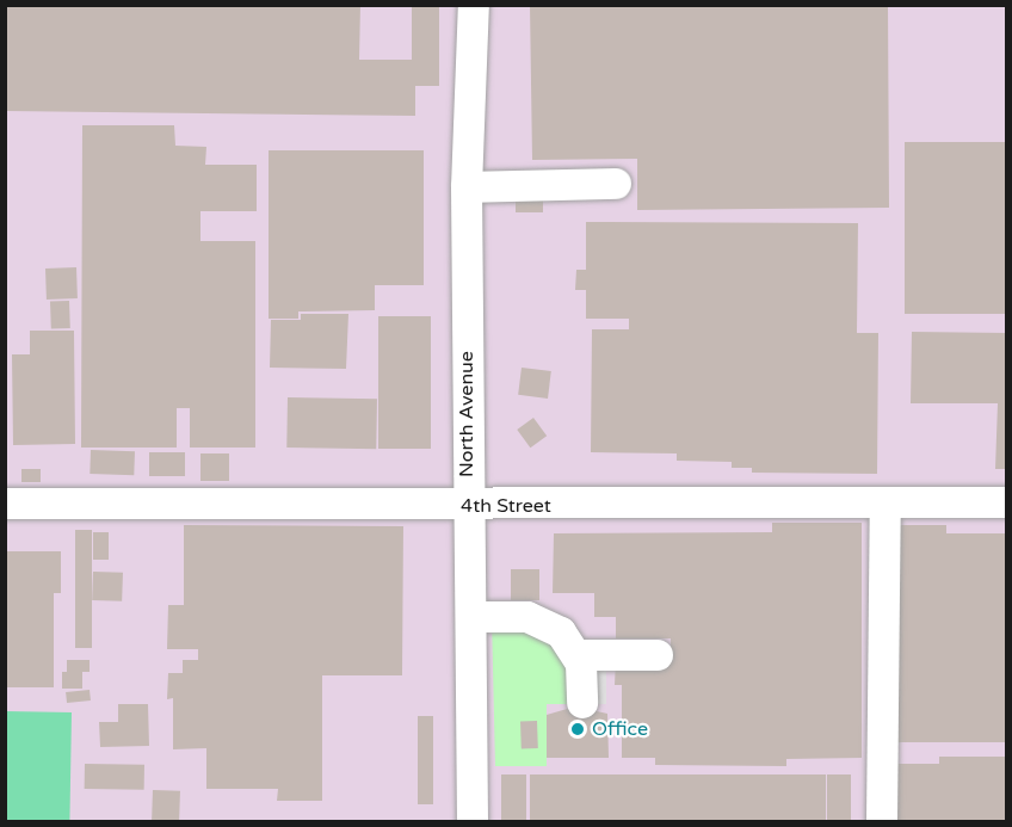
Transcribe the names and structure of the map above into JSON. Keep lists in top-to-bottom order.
{
  "streets": {
    "street": ["North Avenue", "4th Street"]
  },
  "crossings": [
    ["North Avenue", "4th Street"]
  ],
  "places": ["Office"]
}
